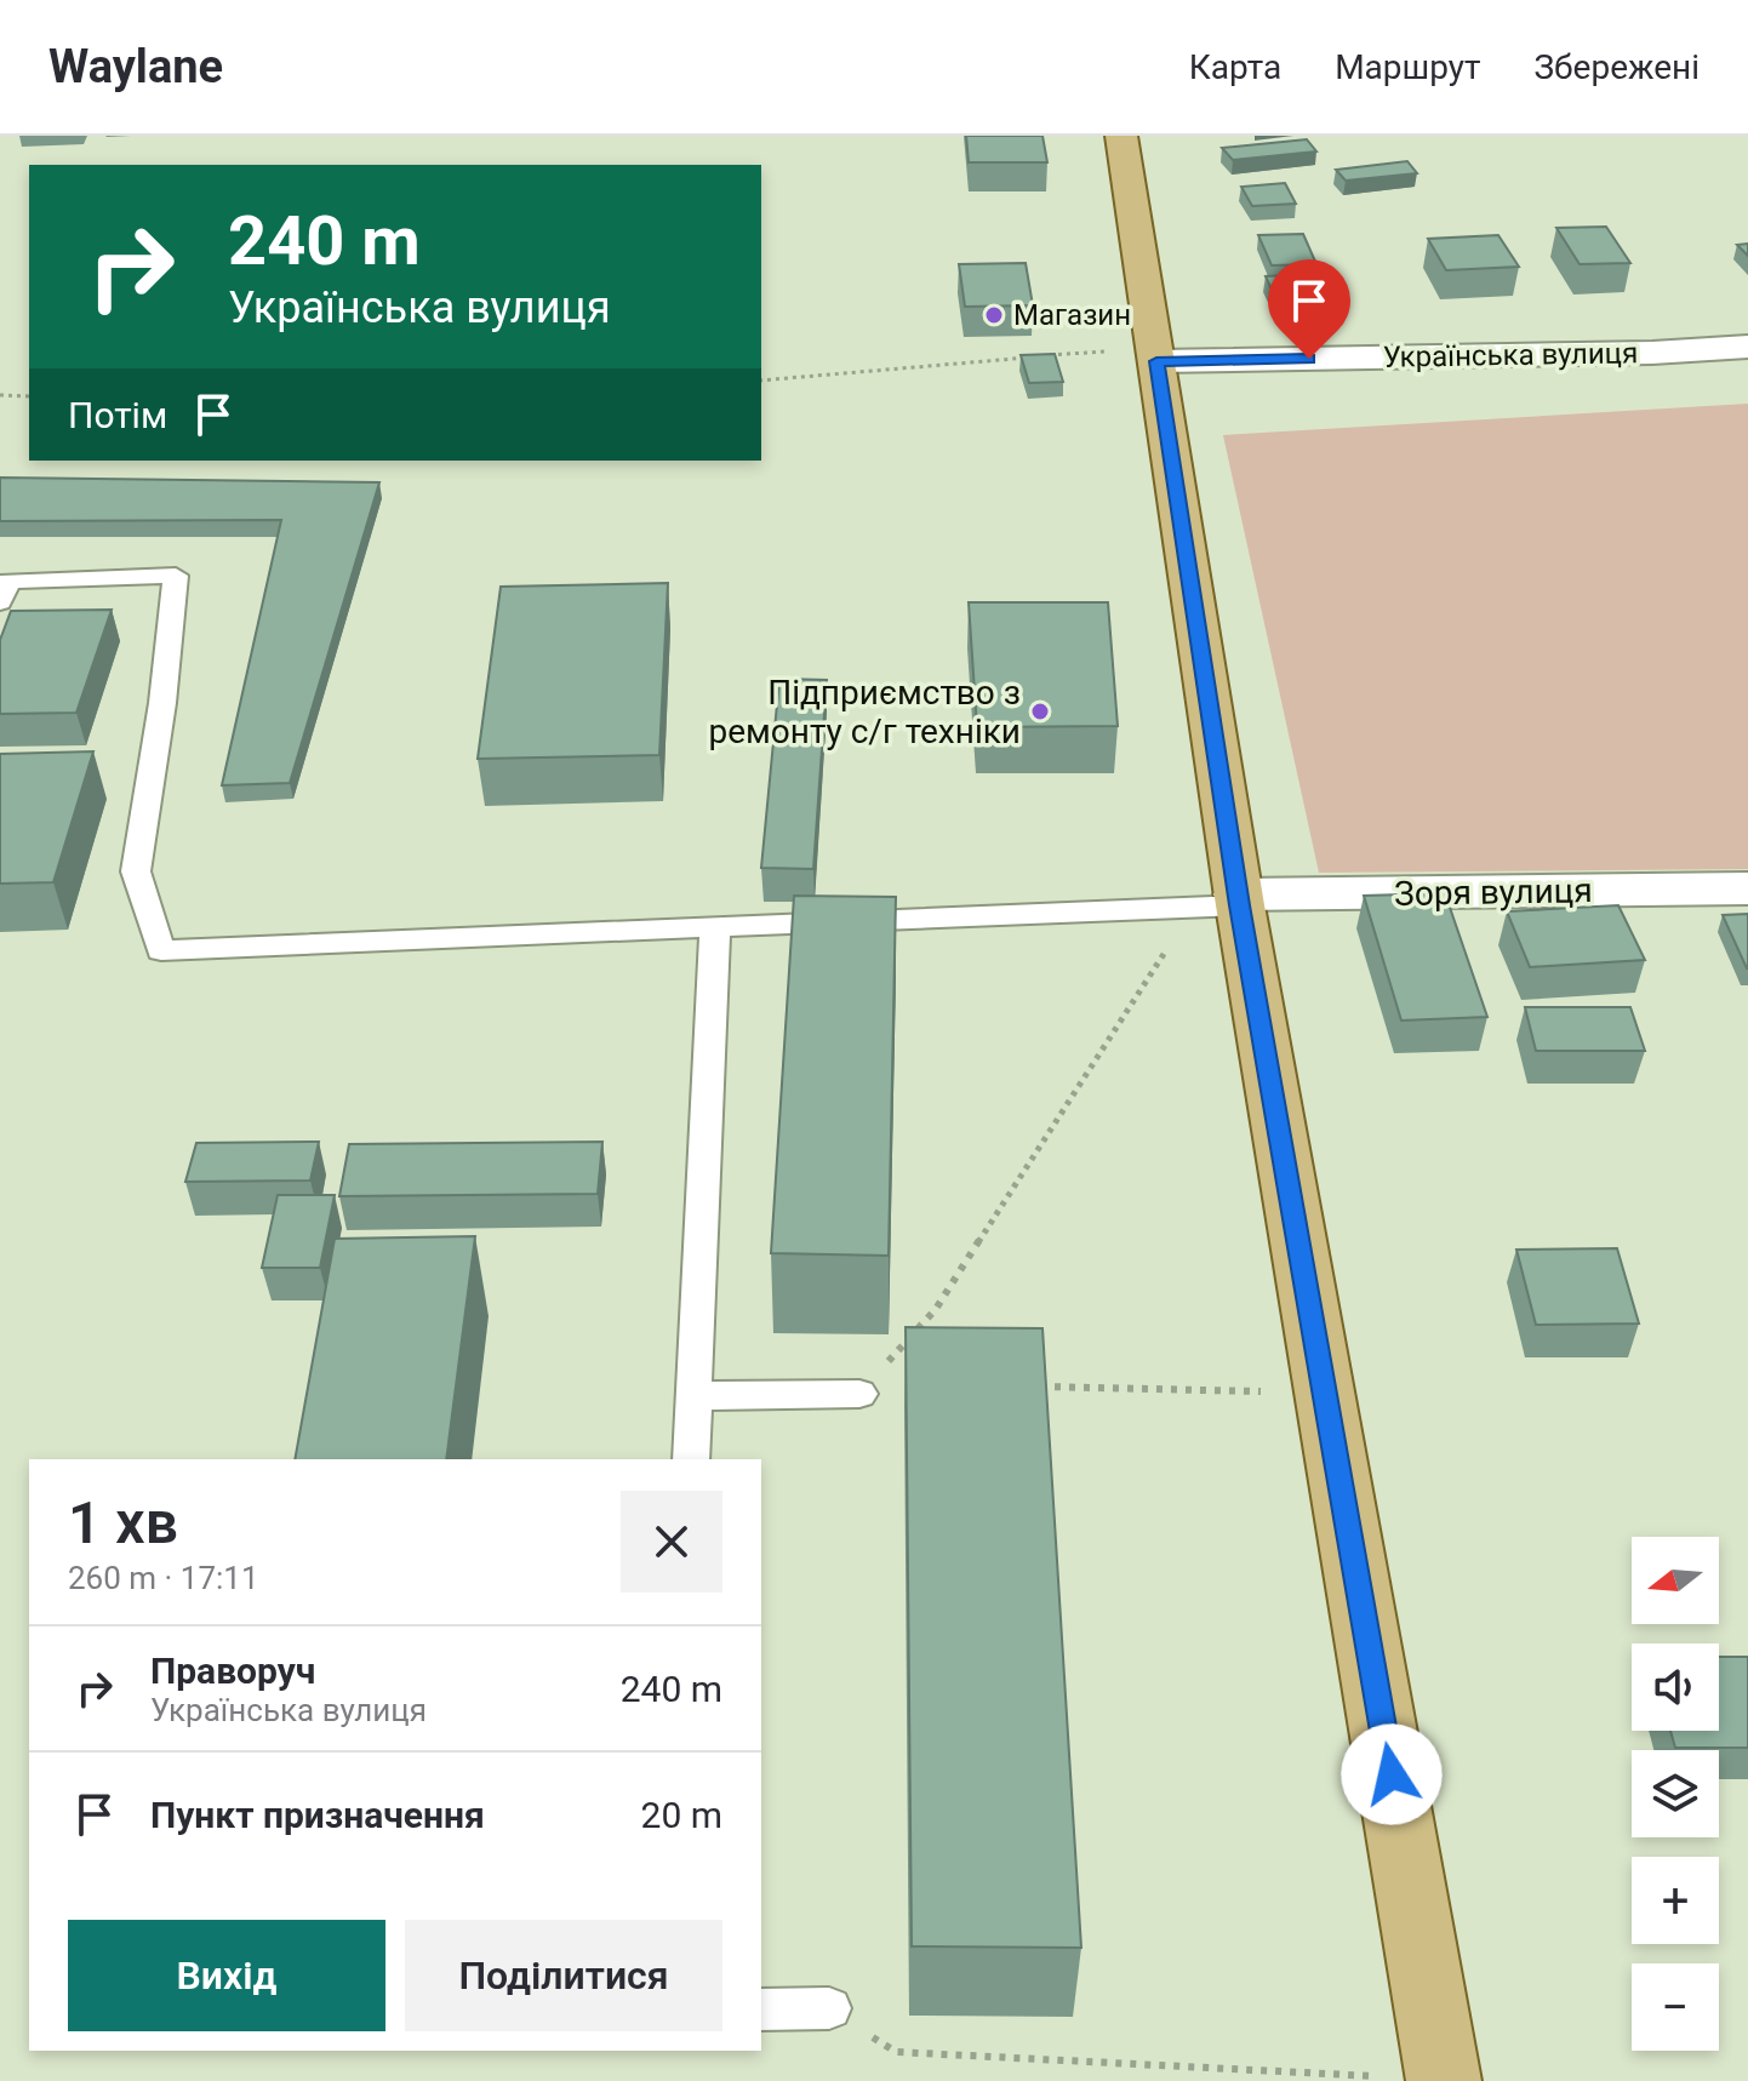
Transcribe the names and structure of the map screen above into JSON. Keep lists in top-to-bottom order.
{
  "streets": {
    "street": ["Українська вулиця", "Зоря вулиця"]
  },
  "places": ["Магазин", "Підприємство з ремонту с/г техніки"],
  "north": "left",
  "page": {
    "header": "Waylane",
    "nav": ["Карта", "Маршрут", "Збережені"],
    "turn": ["240 m", "Українська вулиця"],
    "then": "Потім",
    "heading": ["1 хв", "260 m · 17:11"],
    "map_buttons": ["+", "−"],
    "list": [
      {
        "name": "Праворуч",
        "note": "Українська вулиця",
        "value": "240 m"
      },
      {
        "name": "Пункт призначення",
        "value": "20 m"
      }
    ],
    "buttons": ["Вихід", "Поділитися"]
  }
}
